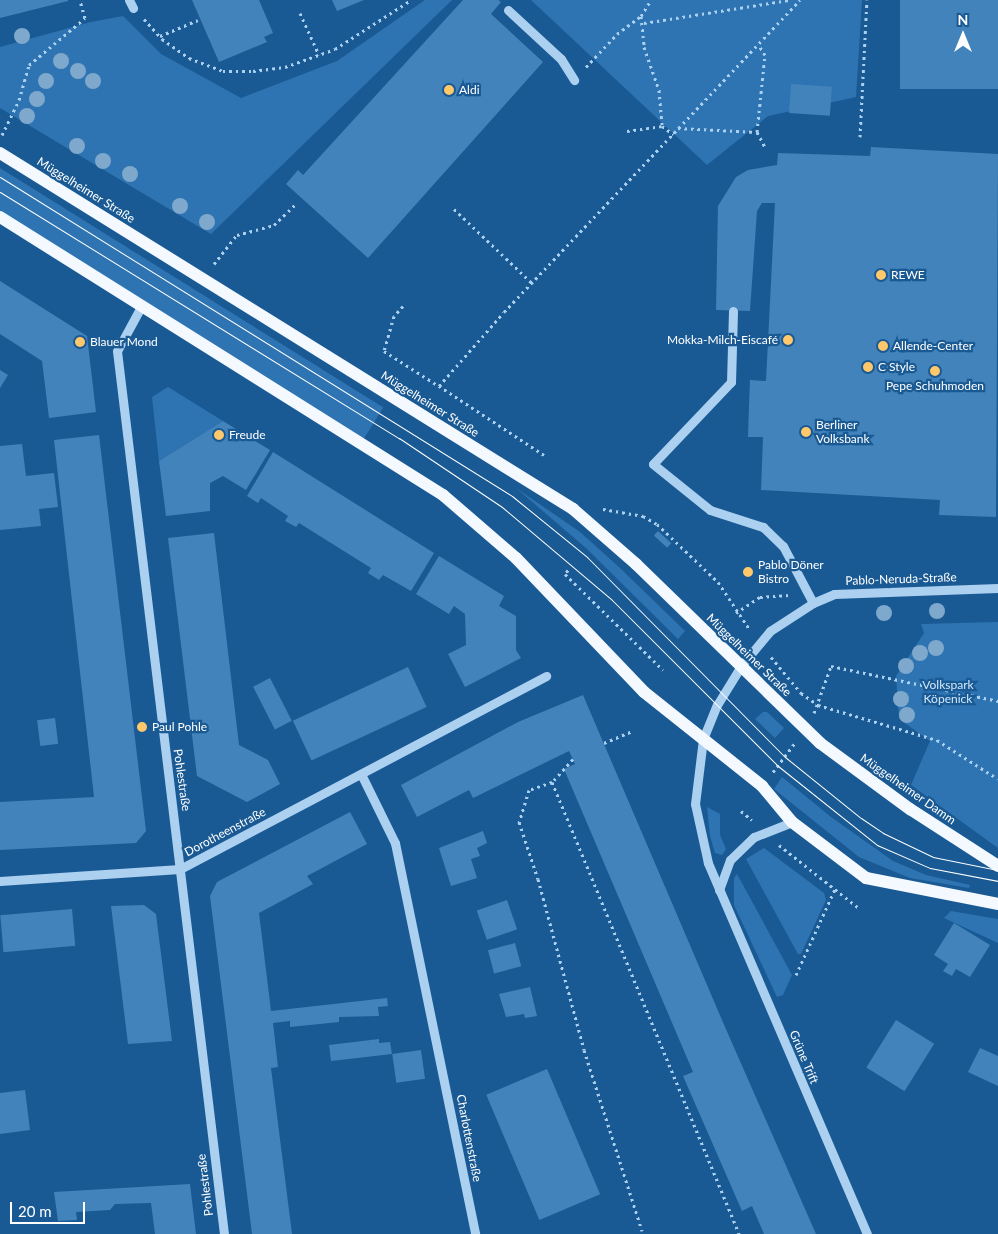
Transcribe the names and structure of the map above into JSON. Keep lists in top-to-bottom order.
{
  "streets": {
    "main road": ["Müggelheimer Straße", "Müggelheimer Damm"],
    "street": [
      "Pablo-Neruda-Straße",
      "Pohlestraße",
      "Dorotheenstraße",
      "Grüne Trift",
      "Charlottenstraße"
    ]
  },
  "crossings": [
    ["Müggelheimer Straße", "Pablo-Neruda-Straße"],
    ["Müggelheimer Straße", "Müggelheimer Damm"],
    ["Pablo-Neruda-Straße", "Grüne Trift"],
    ["Pohlestraße", "Dorotheenstraße"],
    ["Dorotheenstraße", "Charlottenstraße"]
  ],
  "parks": ["Volkspark Köpenick"],
  "places": [
    "Aldi",
    "REWE",
    "Mokka-Milch-Eiscafé",
    "Blauer Mond",
    "Allende-Center",
    "C Style",
    "Pepe Schuhmoden",
    "Berliner Volksbank",
    "Freude",
    "Pablo Döner Bistro",
    "Paul Pohle"
  ],
  "scale_bar": "20 m",
  "north": "top"
}
